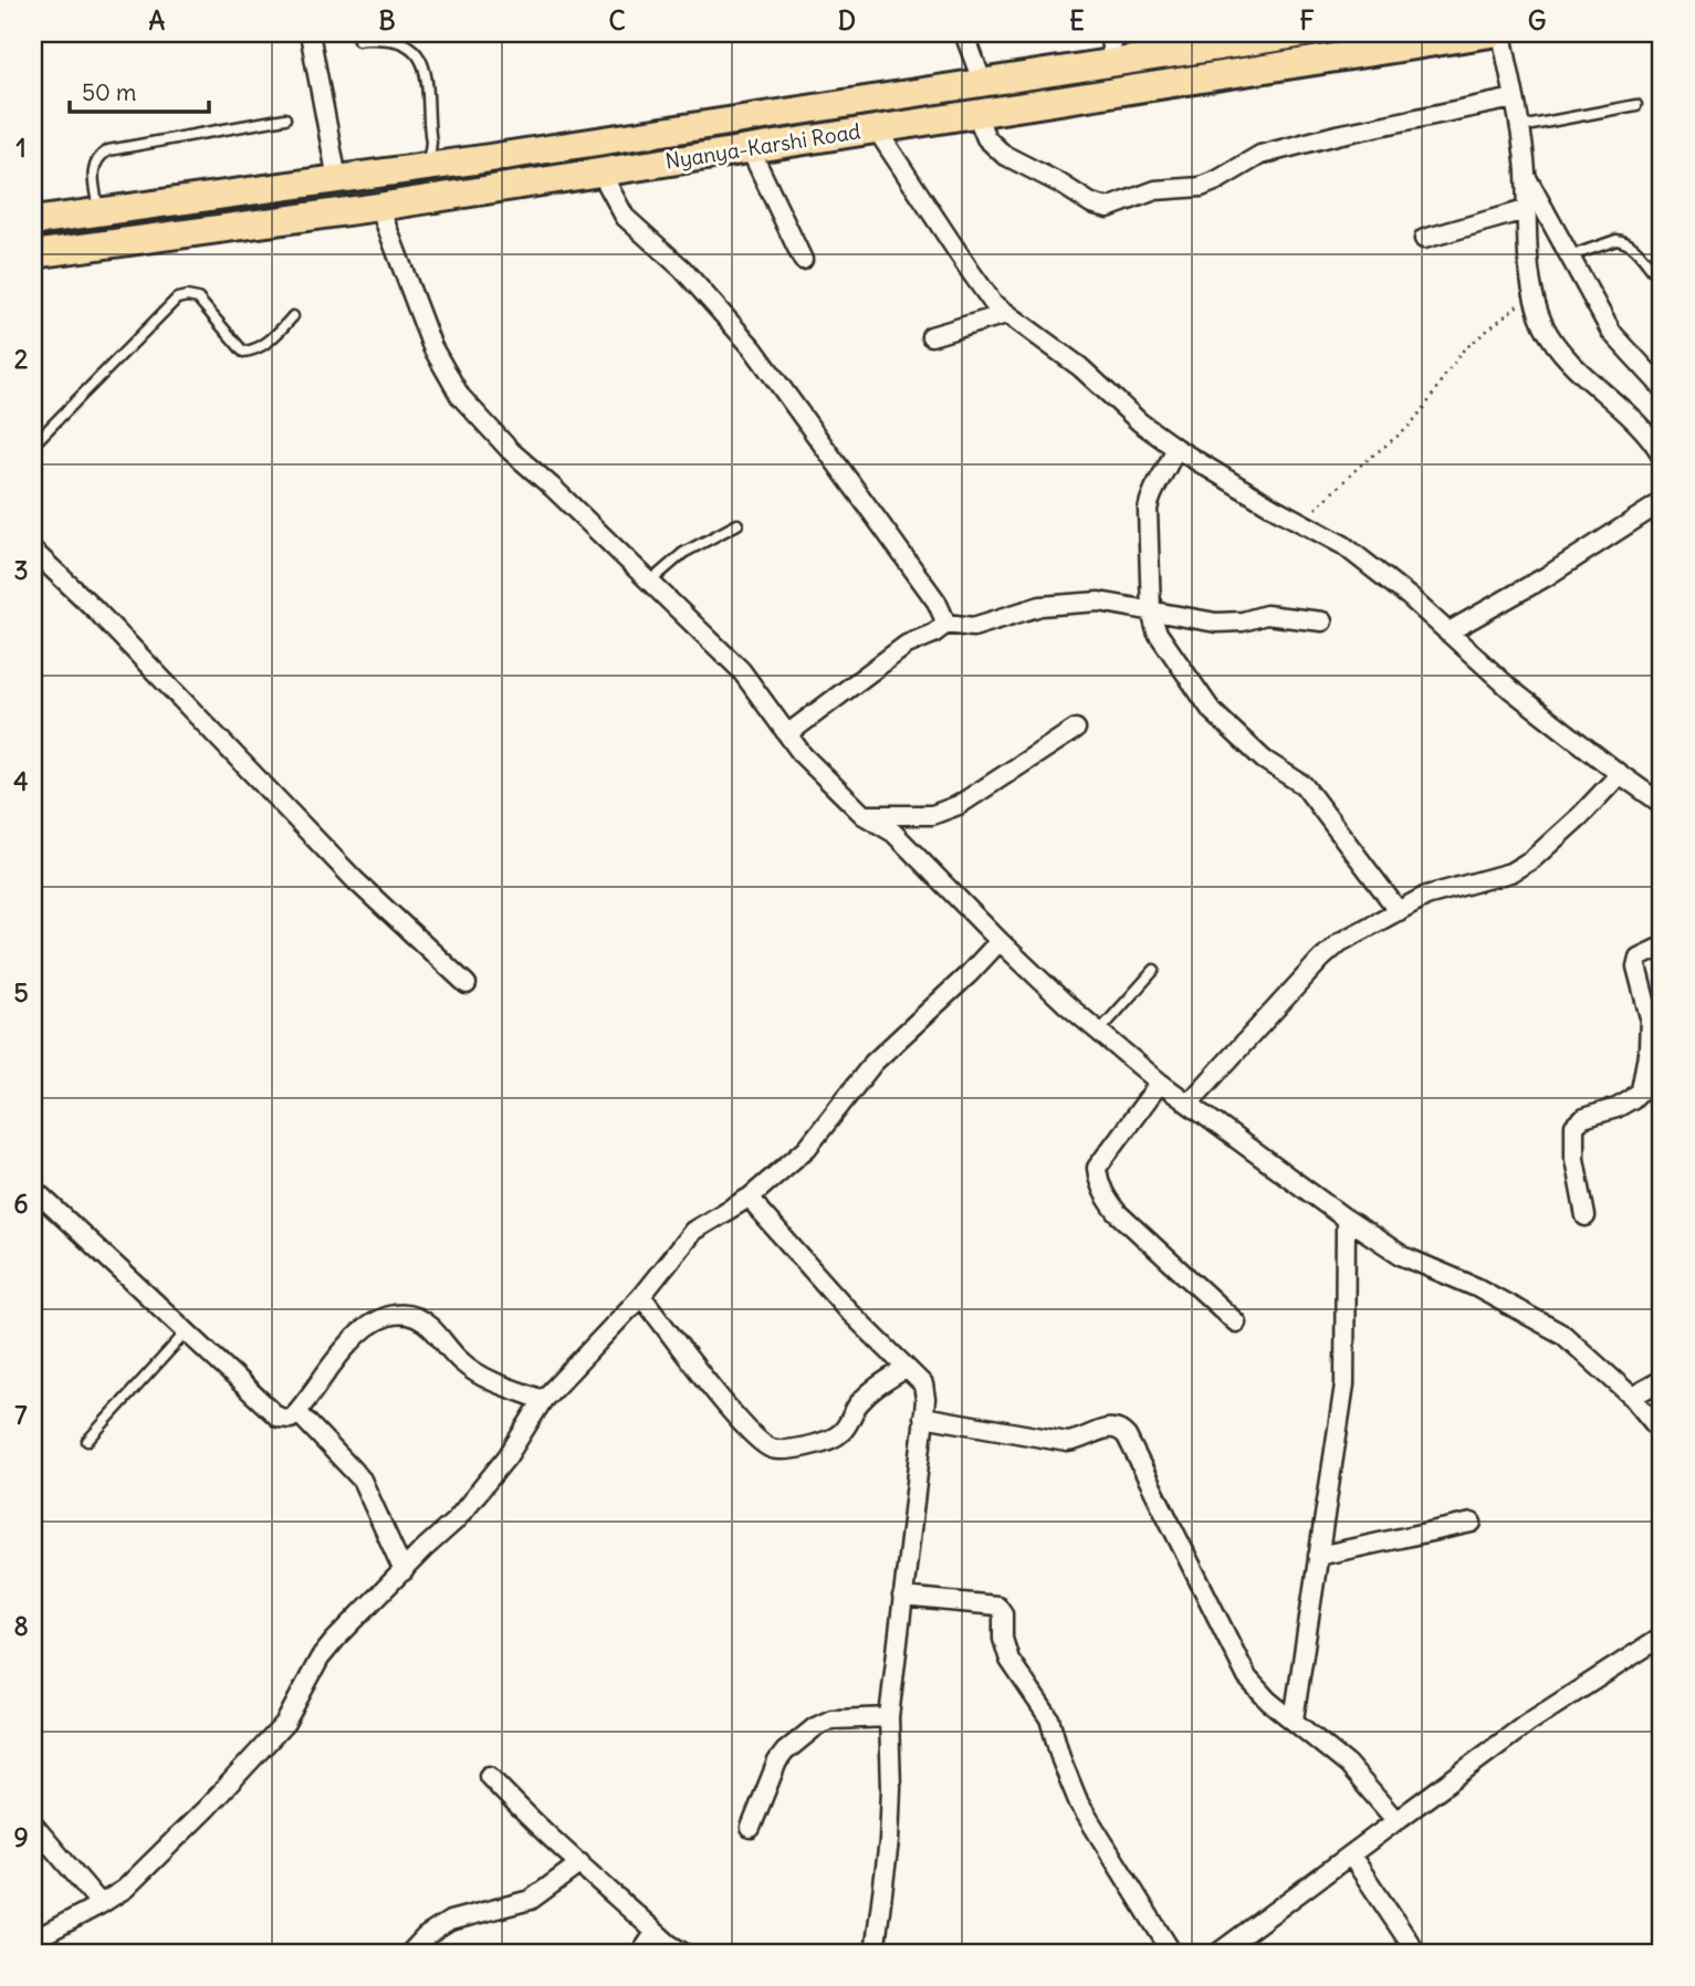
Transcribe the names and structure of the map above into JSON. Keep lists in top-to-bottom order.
{
  "streets": {
    "main road": ["Nyanya-Karshi Road"]
  },
  "scale_bar": "50 m",
  "grid": {
    "columns": [
      "A",
      "B",
      "C",
      "D",
      "E",
      "F",
      "G"
    ],
    "rows": [
      "1",
      "2",
      "3",
      "4",
      "5",
      "6",
      "7",
      "8",
      "9"
    ]
  }
}
